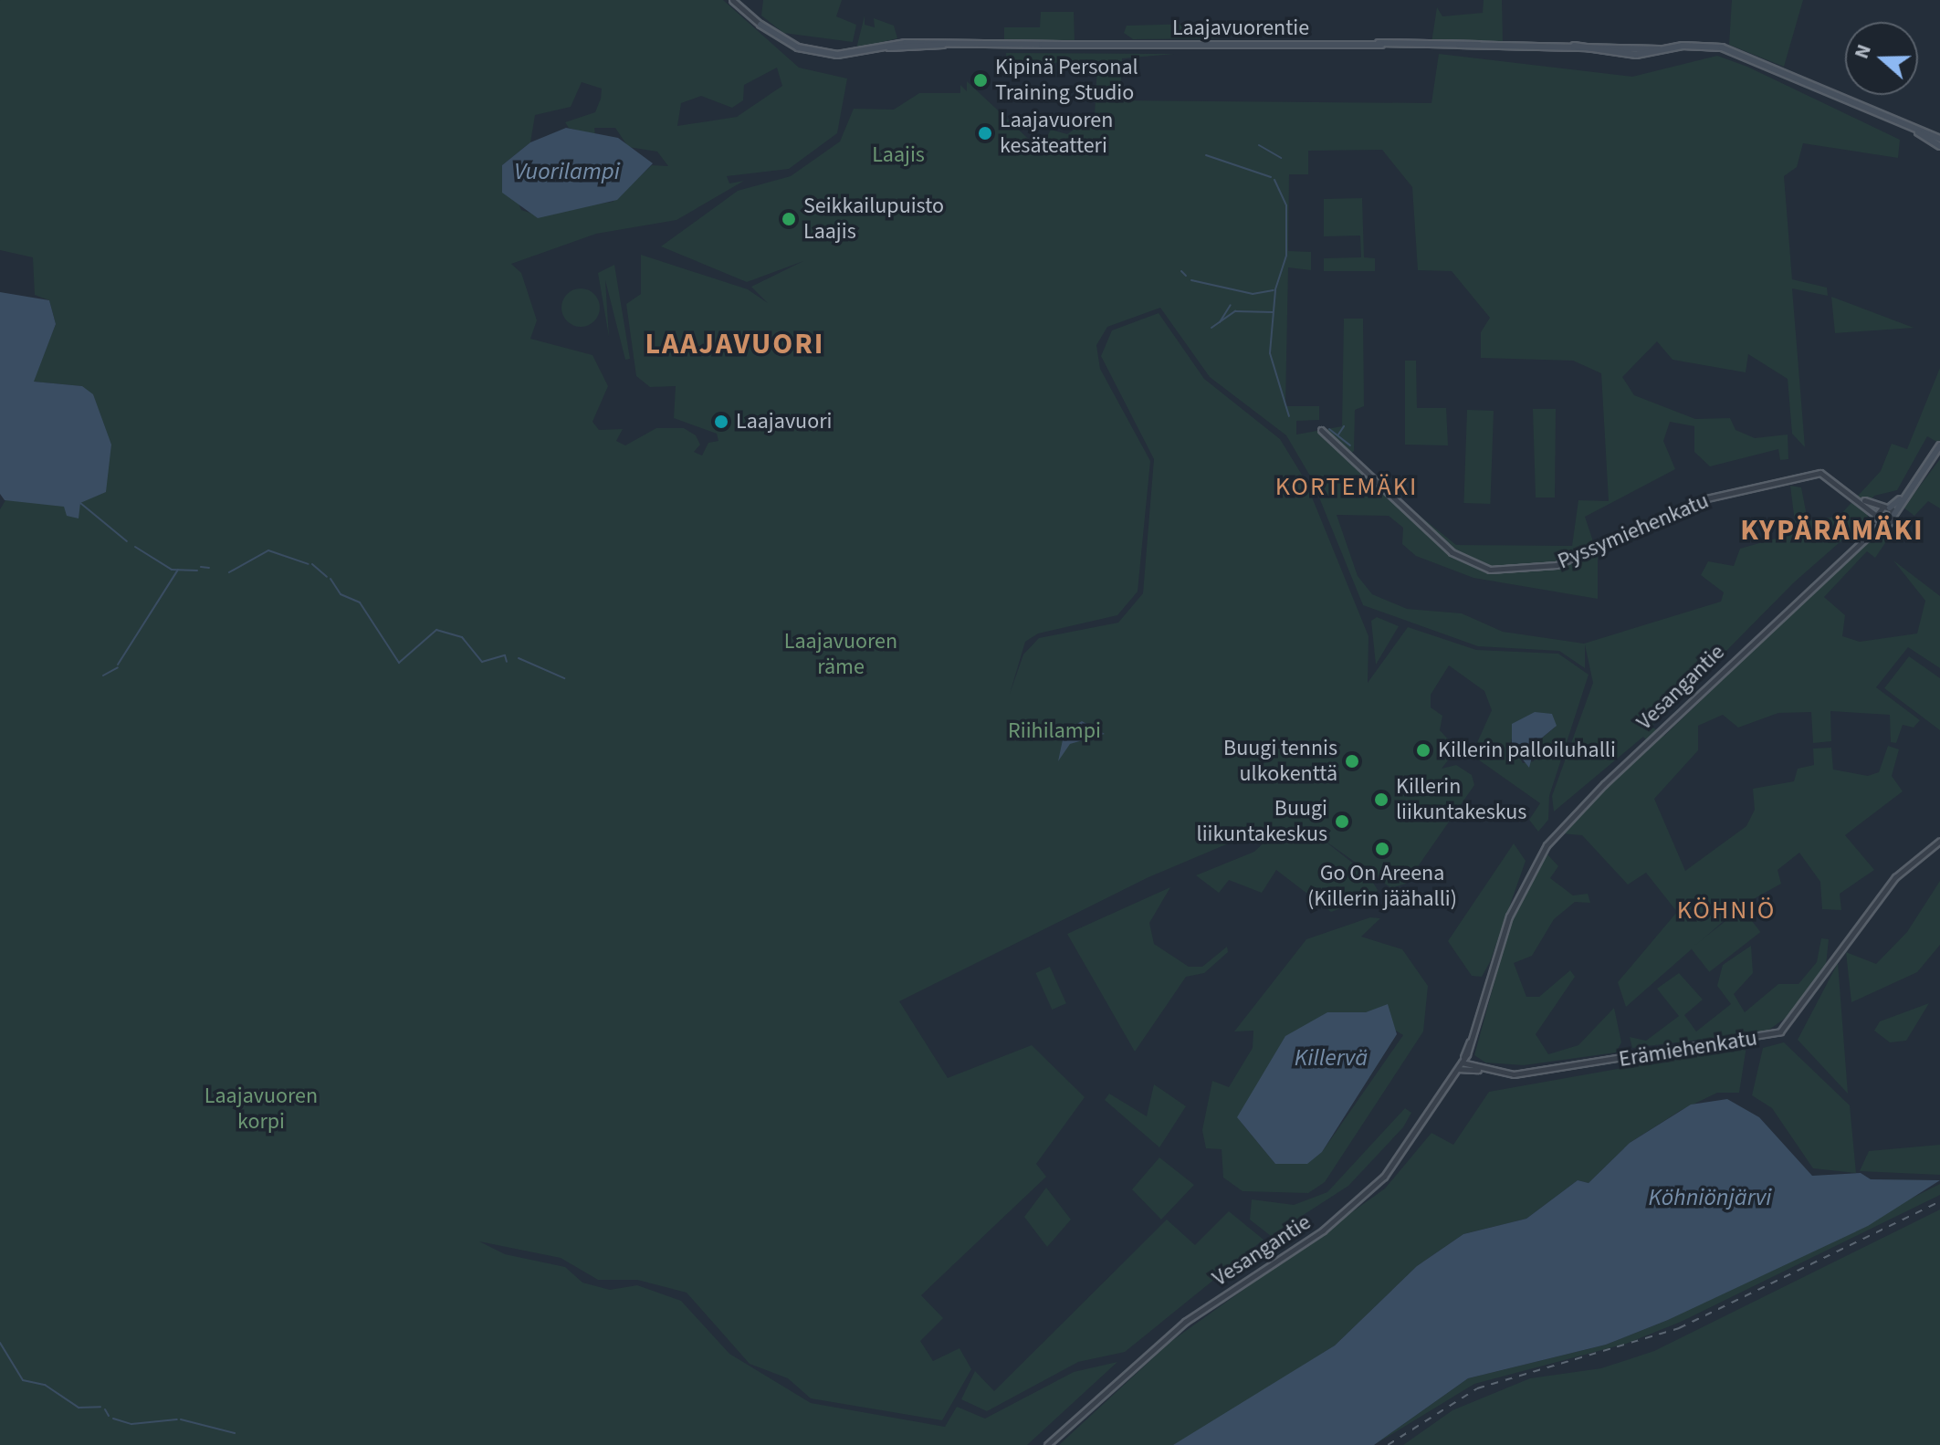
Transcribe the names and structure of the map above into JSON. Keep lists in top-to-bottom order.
{
  "streets": {
    "main road": ["Laajavuorentie"],
    "street": ["Pyssymiehenkatu", "Vesangantie", "Erämiehenkatu"]
  },
  "crossings": [
    ["Vesangantie", "Erämiehenkatu"]
  ],
  "districts": [
    "LAAJAVUORI",
    "KORTEMÄKI",
    "KYPÄRÄMÄKI",
    "KÖHNIÖ"
  ],
  "water": ["Vuorilampi", "Killervä", "Köhniönjärvi"],
  "parks": [
    "Laajis",
    "Laajavuoren räme",
    "Riihilampi",
    "Laajavuoren korpi"
  ],
  "places": [
    "Kipinä Personal Training Studio",
    "Laajavuoren kesäteatteri",
    "Seikkailupuisto Laajis",
    "Laajavuori",
    "Killerin palloiluhalli",
    "Buugi tennis ulkokenttä",
    "Killerin liikuntakeskus",
    "Buugi liikuntakeskus",
    "Go On Areena (Killerin jäähalli)"
  ],
  "north": "left"
}
